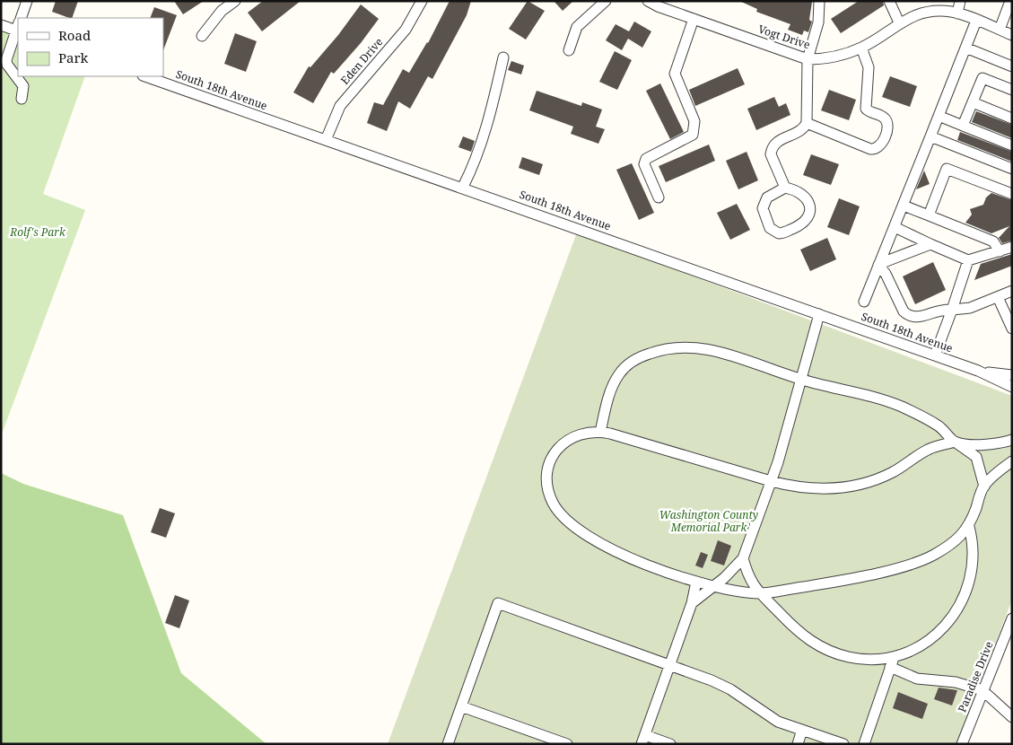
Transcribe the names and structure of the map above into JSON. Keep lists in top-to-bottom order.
{
  "streets": {
    "street": [
      "Vogt Drive",
      "Eden Drive",
      "South 18th Avenue",
      "Paradise Drive"
    ]
  },
  "crossings": [
    ["Eden Drive", "South 18th Avenue"]
  ],
  "parks": ["Rolf's Park", "Washington County Memorial Park"],
  "legend": ["Road", "Park"]
}
